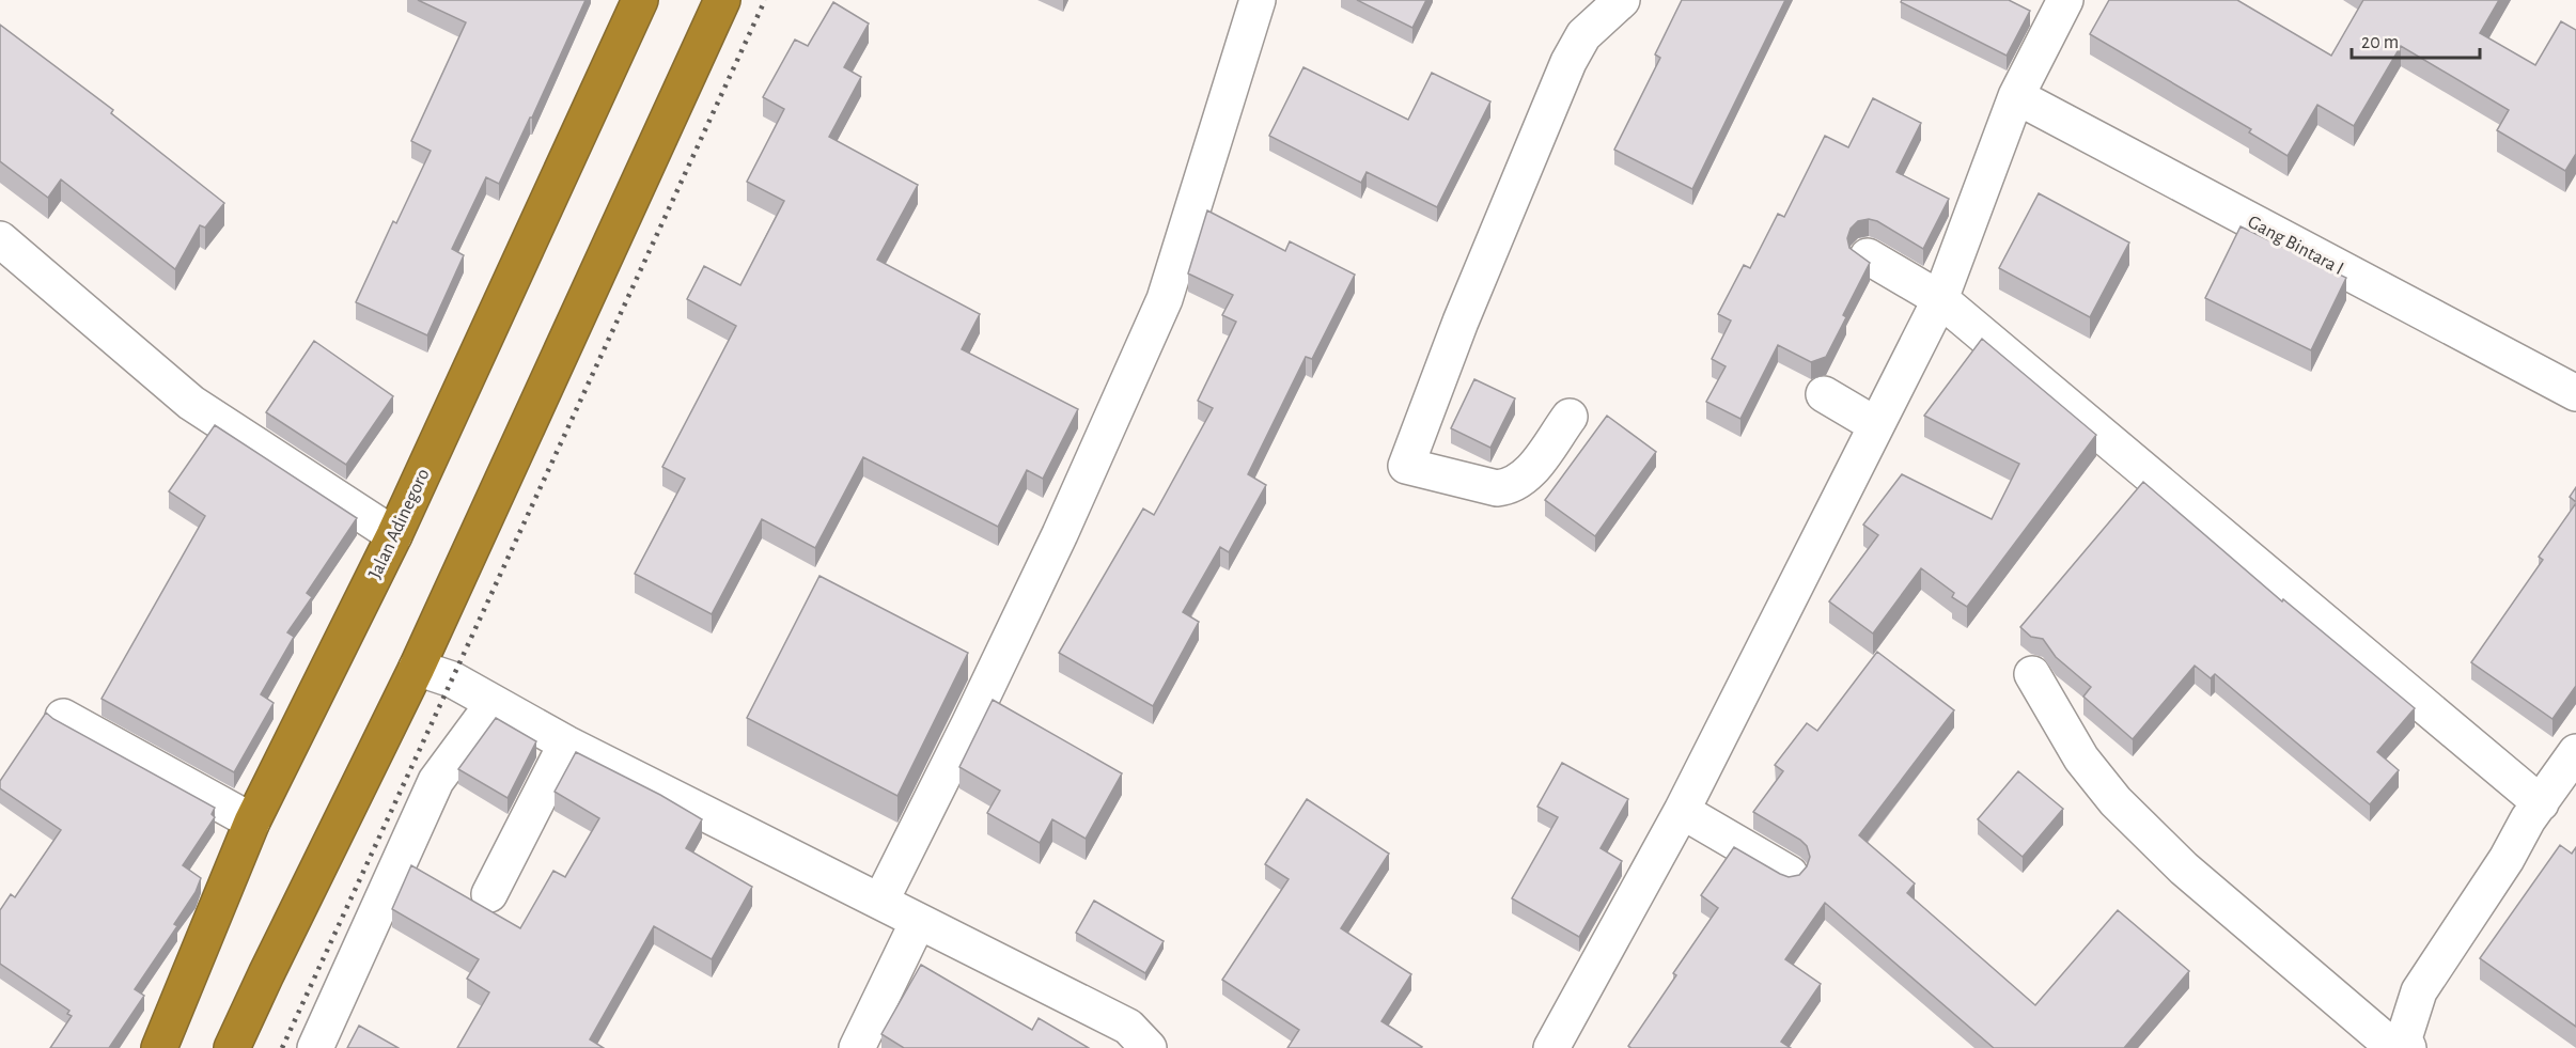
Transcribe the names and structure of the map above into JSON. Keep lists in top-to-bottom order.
{
  "streets": {
    "highway": ["Jalan Adinegoro"],
    "street": ["Gang Bintara I"]
  },
  "scale_bar": "20 m"
}
